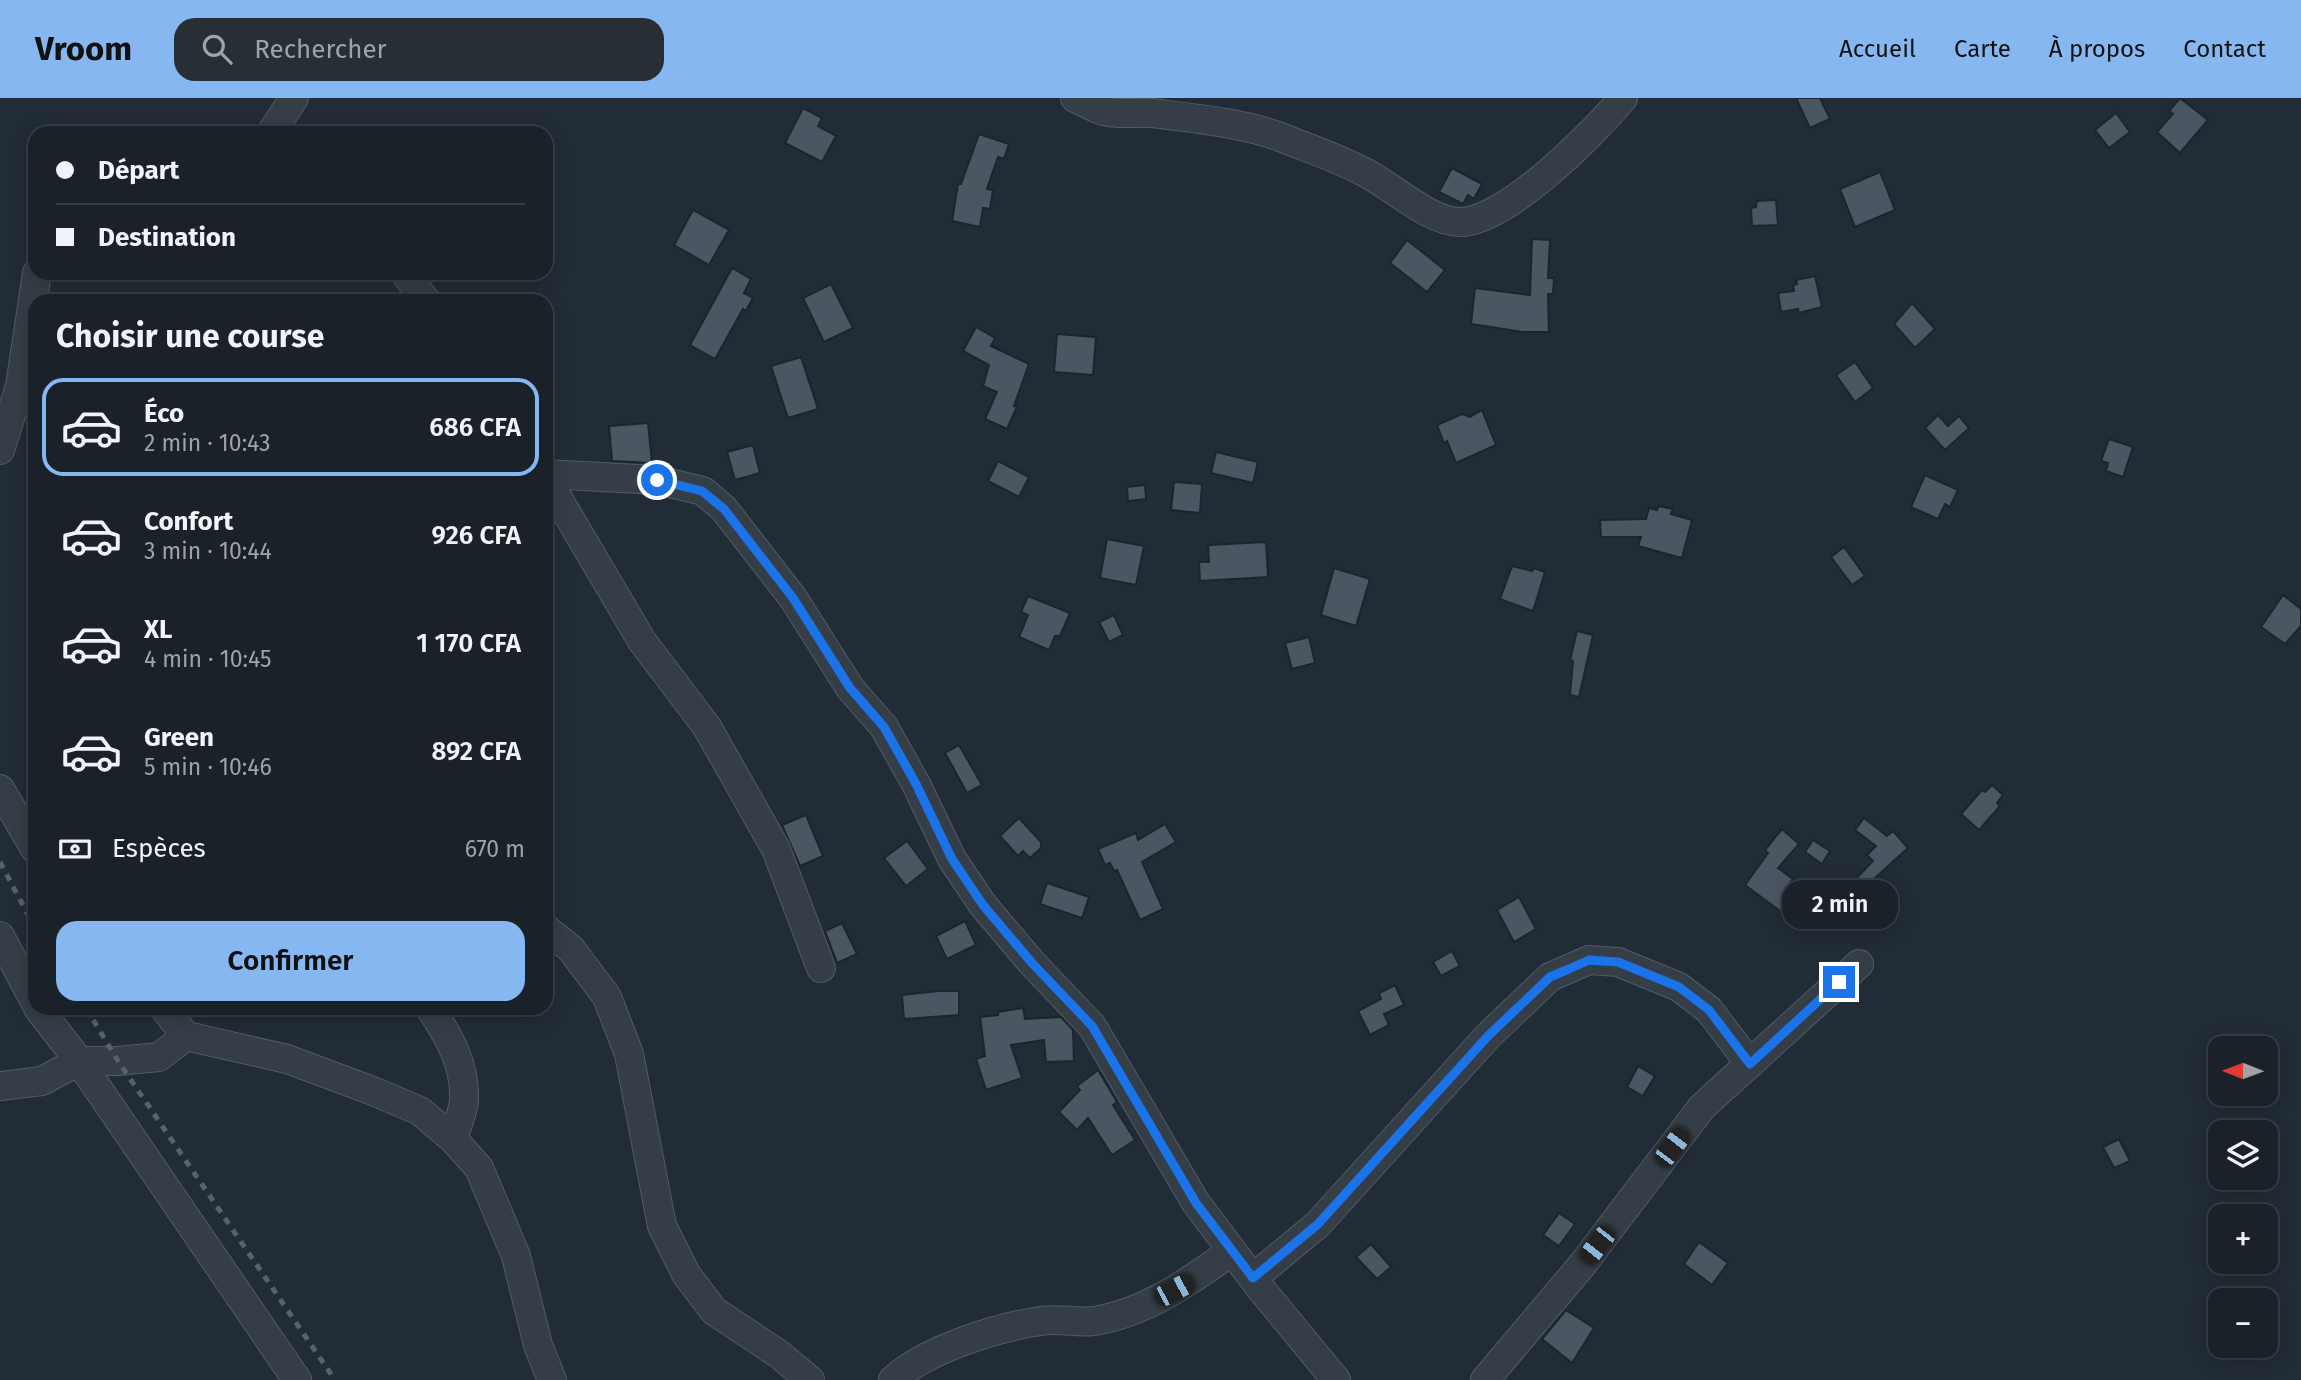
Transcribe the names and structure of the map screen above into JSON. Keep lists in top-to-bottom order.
{
  "north": "left",
  "page": {
    "header": "Vroom",
    "search": "Rechercher",
    "nav": [
      "Accueil",
      "Carte",
      "À propos",
      "Contact"
    ],
    "banner": ["Départ", "Destination"],
    "heading": "Choisir une course",
    "list": [
      {
        "name": "Éco",
        "note": "2 min · 10:43",
        "value": "686 CFA"
      },
      {
        "name": "Confort",
        "note": "3 min · 10:44",
        "value": "926 CFA"
      },
      {
        "name": "XL",
        "note": "4 min · 10:45",
        "value": "1 170 CFA"
      },
      {
        "name": "Green",
        "note": "5 min · 10:46",
        "value": "892 CFA"
      }
    ],
    "pay": ["Espèces", "670 m"],
    "bubble": "2 min",
    "buttons": "Confirmer",
    "map_buttons": ["+", "−"]
  }
}
